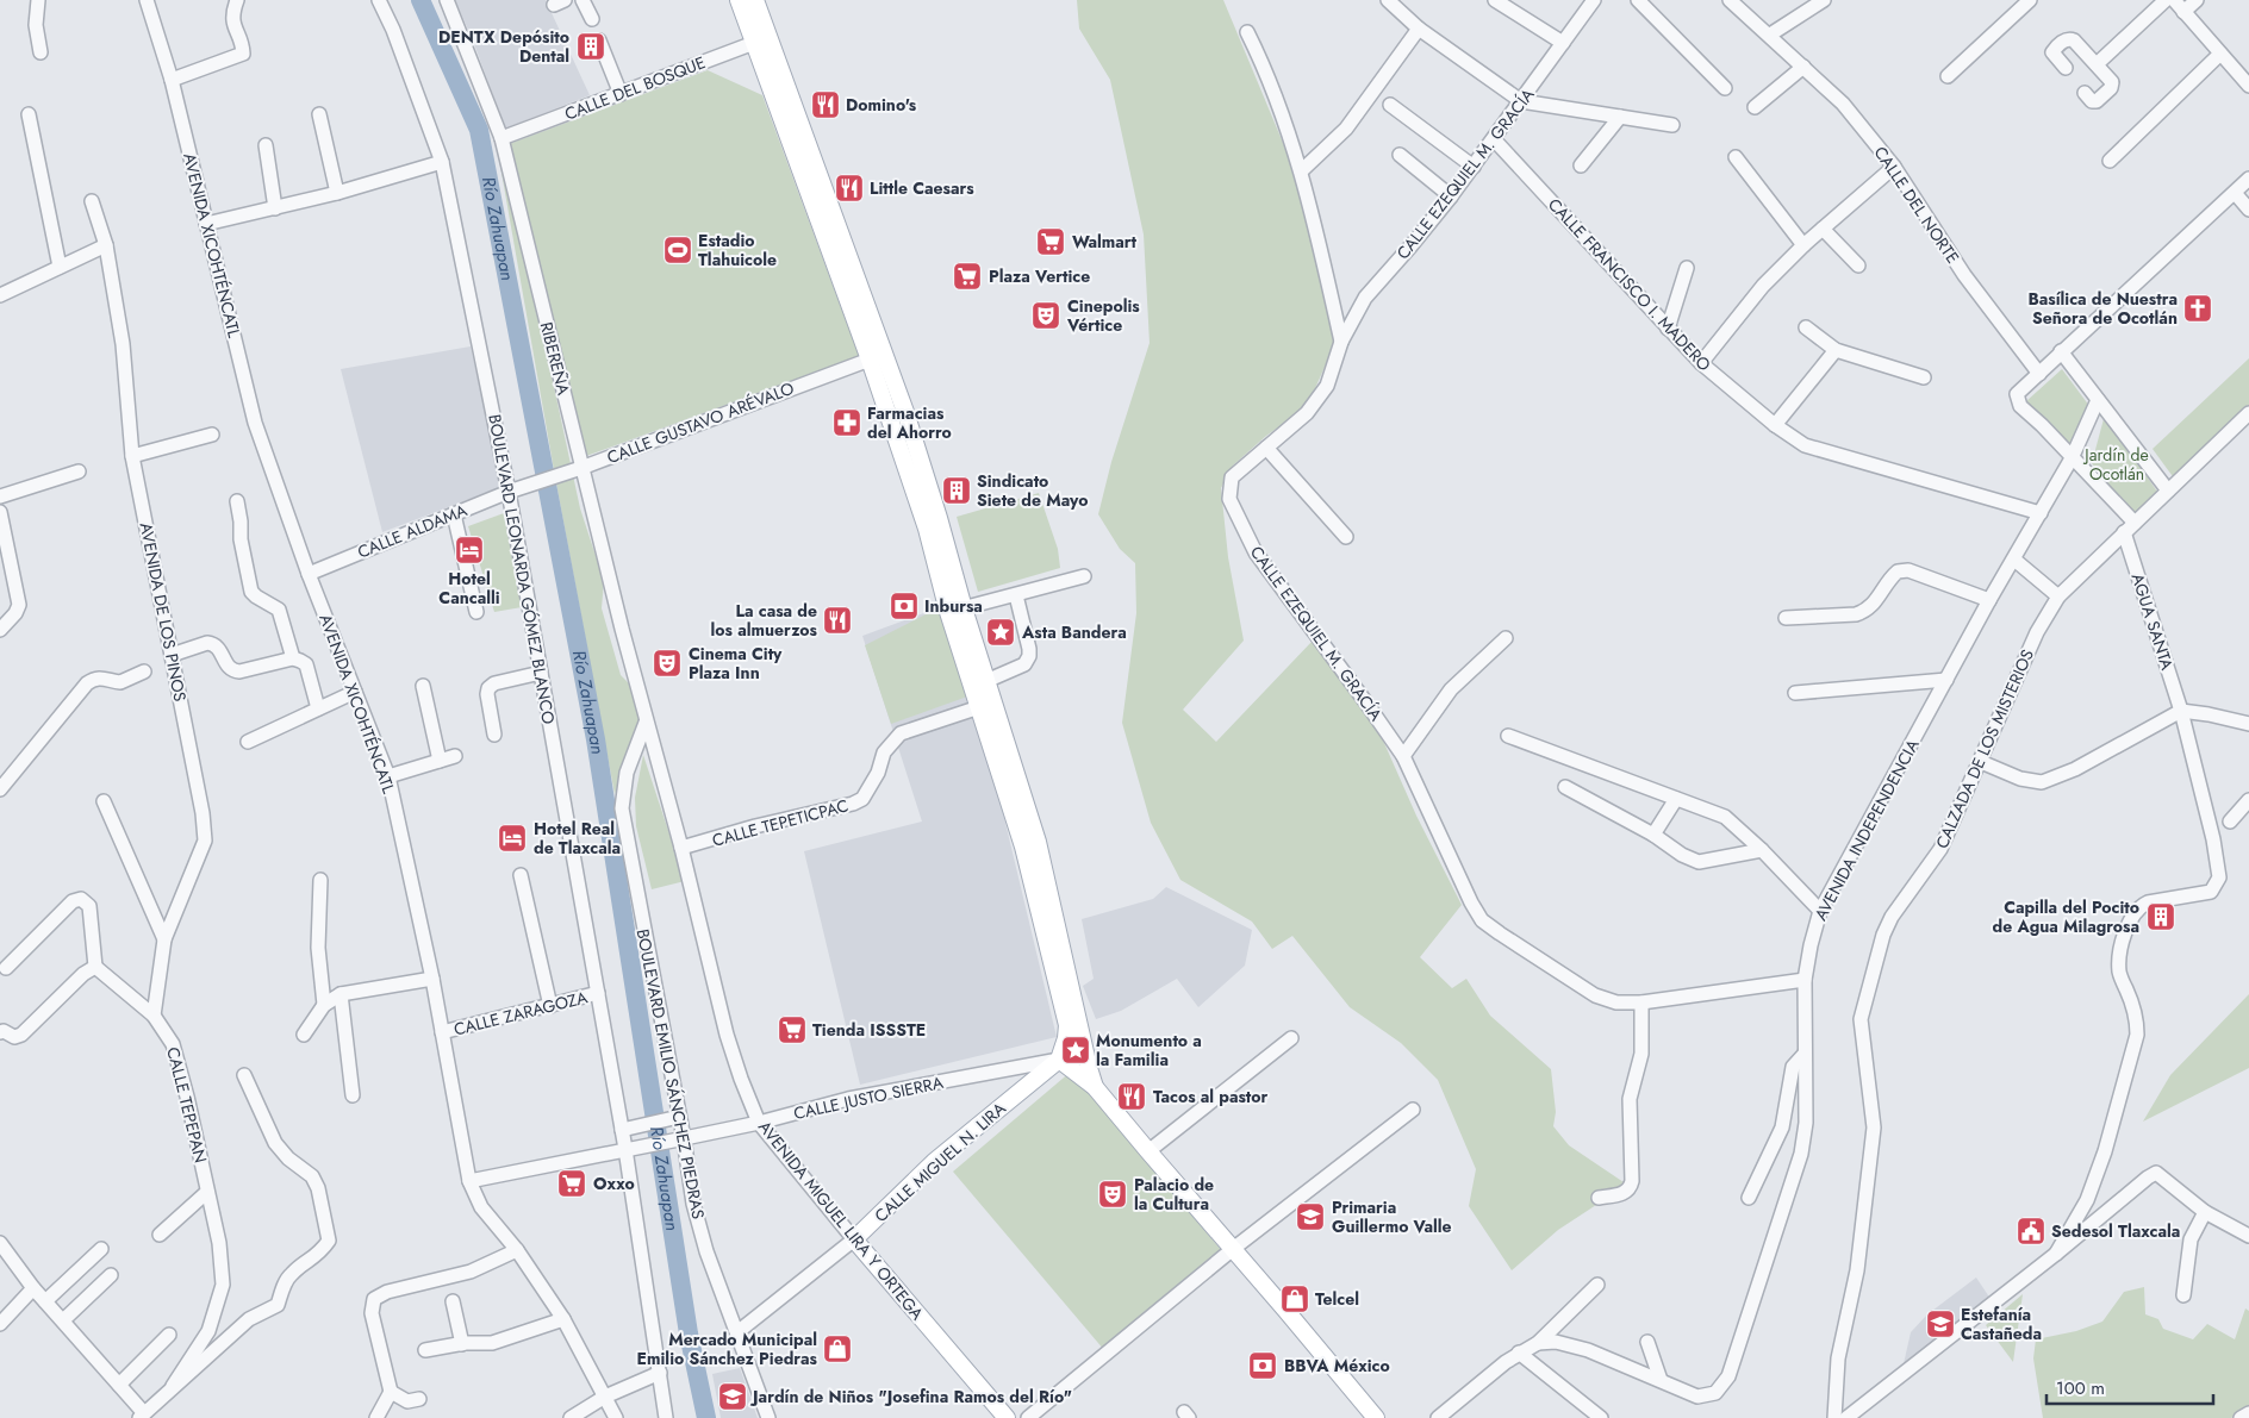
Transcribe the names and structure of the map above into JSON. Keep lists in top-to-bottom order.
{
  "streets": {
    "main road": ["CALLE MIGUEL N. LIRA", "AVENIDA MIGUEL LIRA Y ORTEGA"],
    "street": [
      "CALLE DEL BOSQUE",
      "CALLE EZEQUIEL M. GRACÍA",
      "CALLE DEL NORTE",
      "AVENIDA XICOHTÉNCATL",
      "CALLE FRANCISCO I. MADERO",
      "RIBEREÑA",
      "CALLE GUSTAVO ARÉVALO",
      "CALLE ALDAMA",
      "BOULEVARD LEONARDA GÓMEZ BLANCO",
      "AVENIDA DE LOS PINOS",
      "AGUA SANTA",
      "CALZADA DE LOS MISTERIOS",
      "CALLE TEPETICPAC",
      "AVENIDA INDEPENDENCIA",
      "CALLE ZARAGOZA",
      "BOULEVARD EMILIO SÁNCHEZ PIEDRAS",
      "CALLE JUSTO SIERRA",
      "CALLE TEPEPAN"
    ]
  },
  "crossings": [
    ["CALLE DEL BOSQUE", "RIBEREÑA"],
    ["CALLE EZEQUIEL M. GRACÍA", "CALLE FRANCISCO I. MADERO"],
    ["CALLE EZEQUIEL M. GRACÍA", "AVENIDA INDEPENDENCIA"],
    ["AVENIDA XICOHTÉNCATL", "CALLE ALDAMA"],
    ["AVENIDA XICOHTÉNCATL", "CALLE ZARAGOZA"],
    ["AVENIDA XICOHTÉNCATL", "CALLE JUSTO SIERRA"],
    ["CALLE FRANCISCO I. MADERO", "AVENIDA INDEPENDENCIA"],
    ["RIBEREÑA", "CALLE GUSTAVO ARÉVALO"],
    ["RIBEREÑA", "BOULEVARD EMILIO SÁNCHEZ PIEDRAS"],
    ["RIBEREÑA", "AVENIDA MIGUEL LIRA Y ORTEGA"],
    ["CALLE GUSTAVO ARÉVALO", "CALLE ALDAMA"],
    ["CALLE GUSTAVO ARÉVALO", "BOULEVARD LEONARDA GÓMEZ BLANCO"],
    ["CALLE ALDAMA", "BOULEVARD LEONARDA GÓMEZ BLANCO"],
    ["BOULEVARD LEONARDA GÓMEZ BLANCO", "CALLE ZARAGOZA"],
    ["BOULEVARD LEONARDA GÓMEZ BLANCO", "CALLE JUSTO SIERRA"],
    ["AVENIDA DE LOS PINOS", "CALLE TEPEPAN"],
    ["AGUA SANTA", "CALZADA DE LOS MISTERIOS"],
    ["CALLE TEPETICPAC", "AVENIDA MIGUEL LIRA Y ORTEGA"],
    ["BOULEVARD EMILIO SÁNCHEZ PIEDRAS", "CALLE JUSTO SIERRA"],
    ["BOULEVARD EMILIO SÁNCHEZ PIEDRAS", "CALLE MIGUEL N. LIRA"],
    ["BOULEVARD EMILIO SÁNCHEZ PIEDRAS", "AVENIDA MIGUEL LIRA Y ORTEGA"],
    ["CALLE JUSTO SIERRA", "CALLE MIGUEL N. LIRA"],
    ["CALLE JUSTO SIERRA", "AVENIDA MIGUEL LIRA Y ORTEGA"],
    ["CALLE MIGUEL N. LIRA", "AVENIDA MIGUEL LIRA Y ORTEGA"]
  ],
  "water": ["Río Zahuapan"],
  "parks": ["Jardín de Ocotlán"],
  "places": {
    "building": ["DENTX Depósito Dental", "Sindicato Siete de Mayo", "Capilla del Pocito de Agua Milagrosa"],
    "restaurant": [
      "Domino's",
      "Little Caesars",
      "La casa de los almuerzos",
      "Tacos al pastor"
    ],
    "supermarket": [
      "Walmart",
      "Plaza Vertice",
      "Tienda ISSSTE",
      "Oxxo"
    ],
    "sports": ["Estadio Tlahuicole"],
    "church": ["Basílica de Nuestra Señora de Ocotlán"],
    "theatre": ["Cinepolis Vértice", "Cinema City Plaza Inn", "Palacio de la Cultura"],
    "pharmacy": ["Farmacias del Ahorro"],
    "hotel": ["Hotel Cancalli", "Hotel Real de Tlaxcala"],
    "bank": ["Inbursa", "BBVA México"],
    "place": ["Asta Bandera", "Monumento a la Familia"],
    "school or university": ["Primaria Guillermo Valle", "Estefanía Castañeda", "Jardín de Niños \"Josefina Ramos del Río\""],
    "public building": ["Sedesol Tlaxcala"],
    "shop": ["Telcel", "Mercado Municipal Emilio Sánchez Piedras"]
  },
  "scale_bar": "100 m"
}
